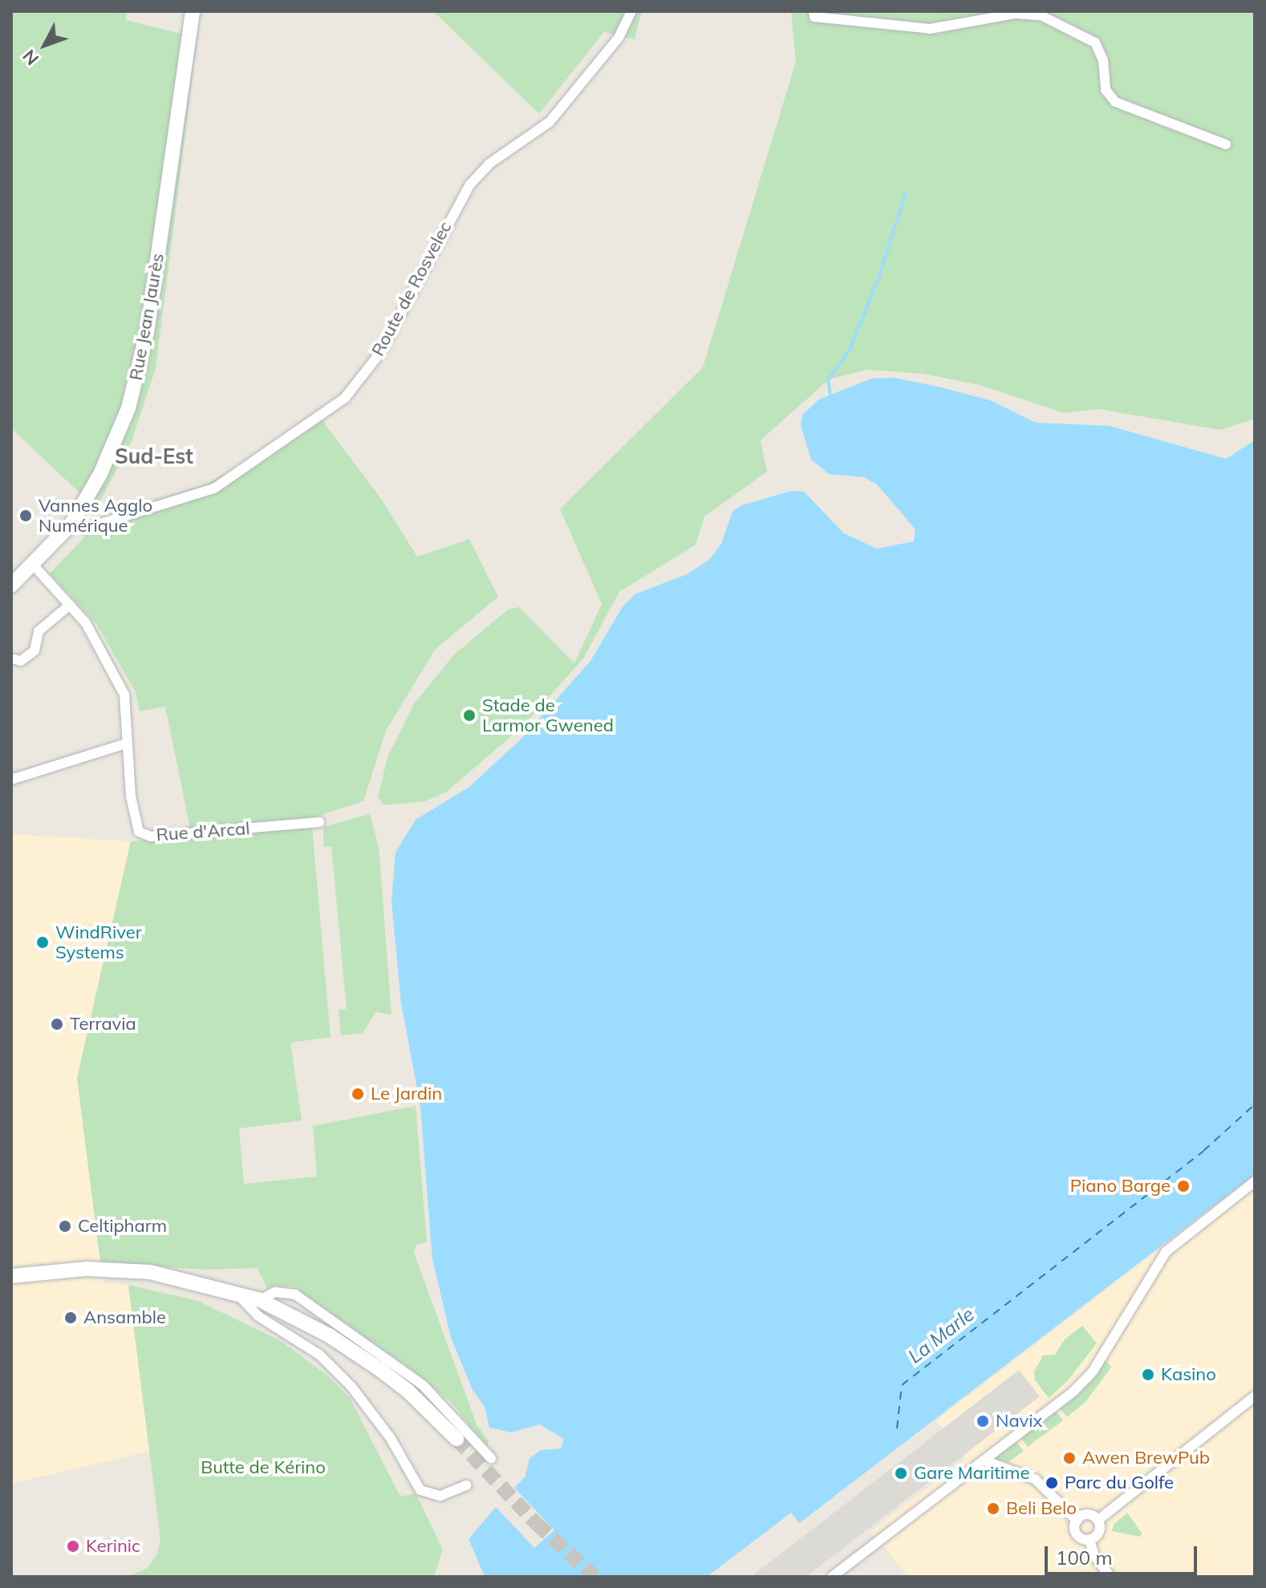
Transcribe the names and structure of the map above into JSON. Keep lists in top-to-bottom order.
{
  "streets": {
    "main road": ["Rue Jean Jaurès"],
    "street": ["Route de Rosvelec", "Rue d'Arcal"]
  },
  "crossings": [
    ["Route de Rosvelec", "Rue Jean Jaurès"],
    ["Rue Jean Jaurès", "Rue d'Arcal"]
  ],
  "districts": ["Sud-Est"],
  "water": ["La Marle"],
  "parks": ["Butte de Kérino"],
  "places": [
    "Vannes Agglo Numérique",
    "Stade de Larmor Gwened",
    "WindRiver Systems",
    "Terravia",
    "Le Jardin",
    "Piano Barge",
    "Celtipharm",
    "Ansamble",
    "Kasino",
    "Navix",
    "Awen BrewPub",
    "Gare Maritime",
    "Parc du Golfe",
    "Beli Belo",
    "Kerinic"
  ],
  "scale_bar": "100 m",
  "north": "bottom left"
}
